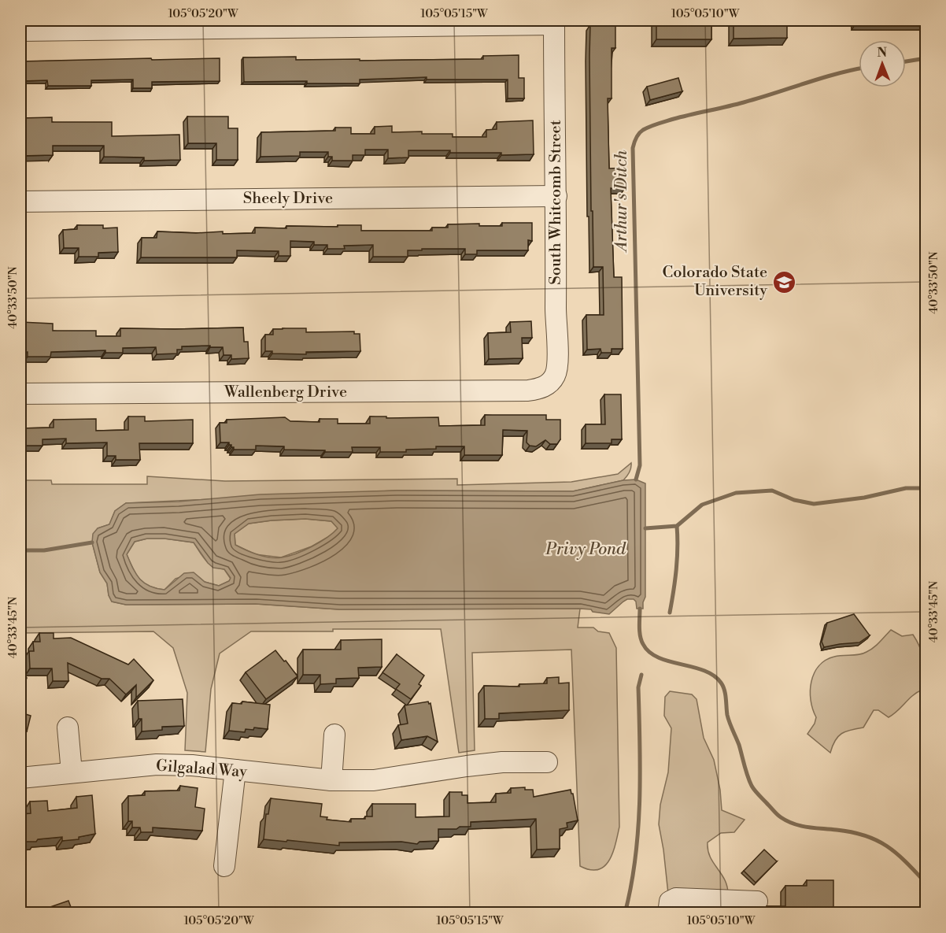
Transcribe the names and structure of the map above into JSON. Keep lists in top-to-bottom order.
{
  "streets": {
    "street": [
      "Sheely Drive",
      "South Whitcomb Street",
      "Wallenberg Drive",
      "Gilgalad Way"
    ]
  },
  "crossings": [
    ["Sheely Drive", "South Whitcomb Street"],
    ["South Whitcomb Street", "Wallenberg Drive"]
  ],
  "water": ["Arthur's Ditch", "Privy Pond"],
  "places": {
    "school or university": ["Colorado State University"]
  },
  "north": "top",
  "coordinates": [
    "105°05'20\"W",
    "105°05'15\"W",
    "105°05'10\"W",
    "40°33'50\"N",
    "40°33'45\"N"
  ]
}
